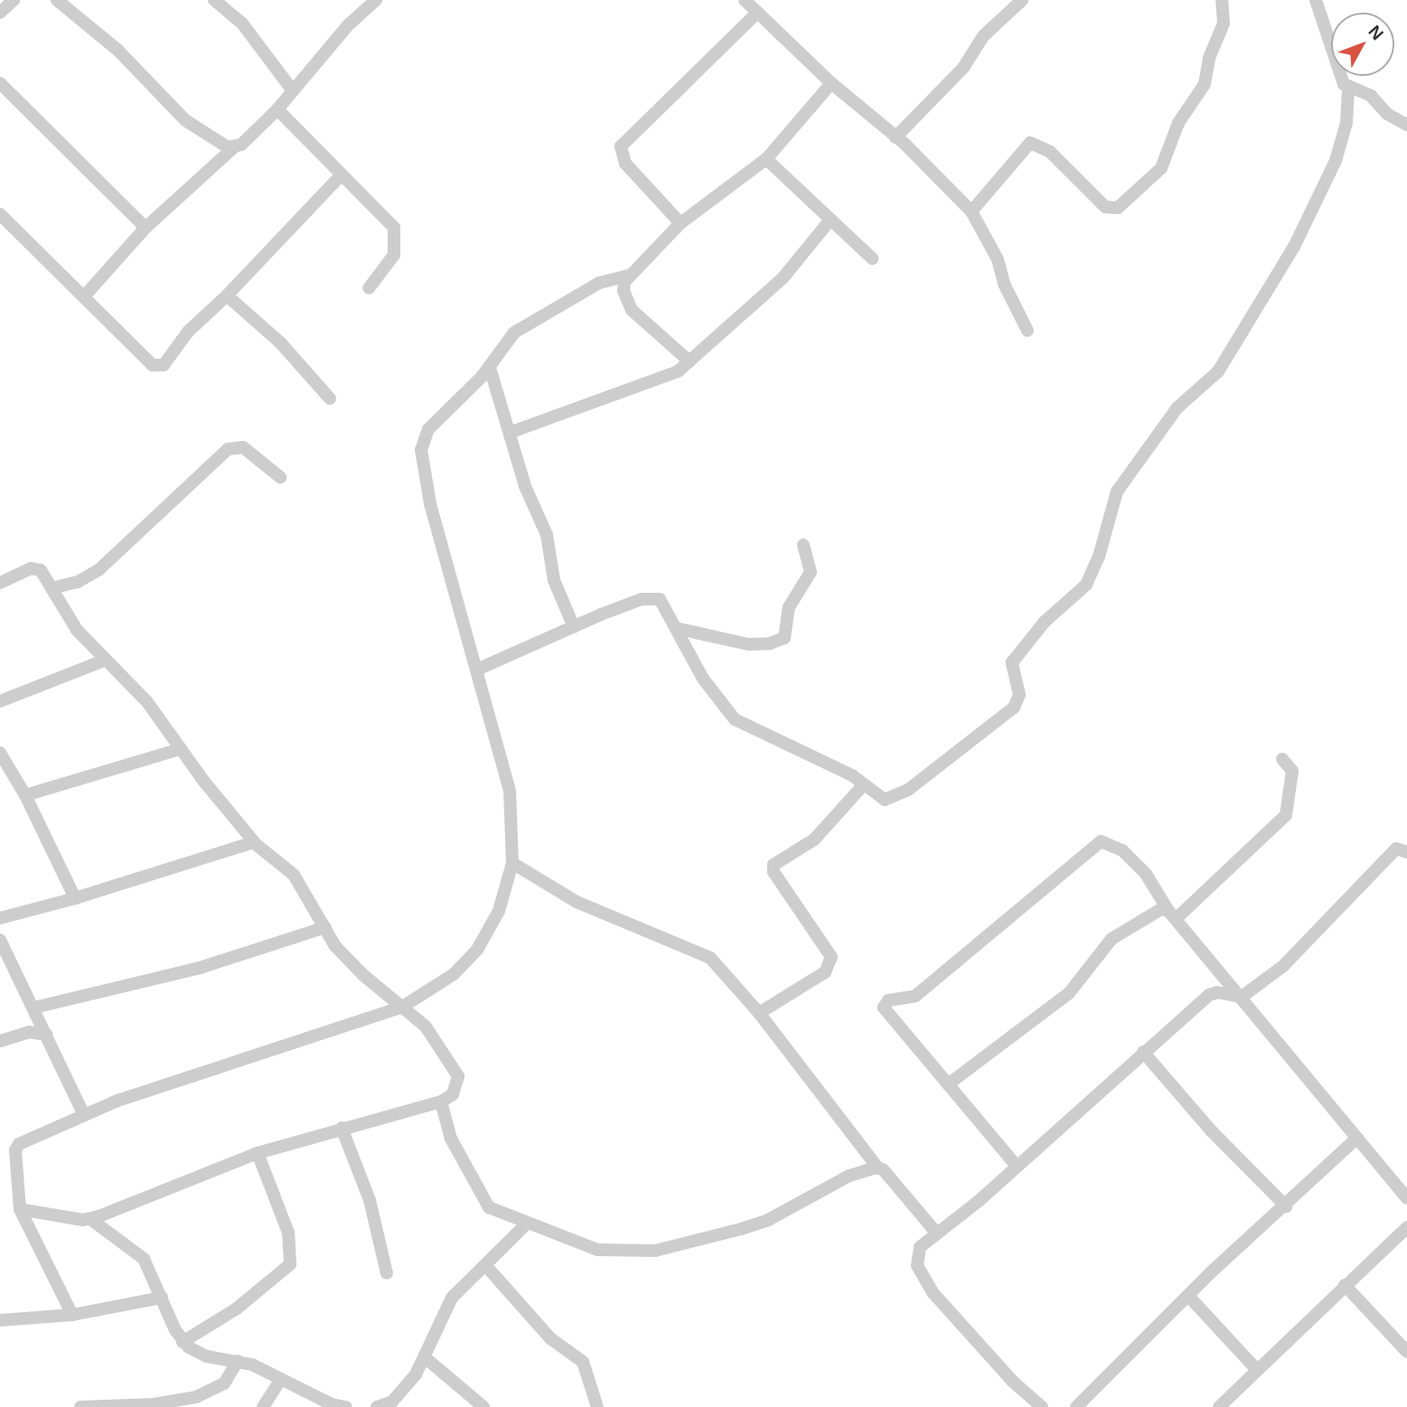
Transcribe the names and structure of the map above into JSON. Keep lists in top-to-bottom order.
{
  "north": "top right"
}
